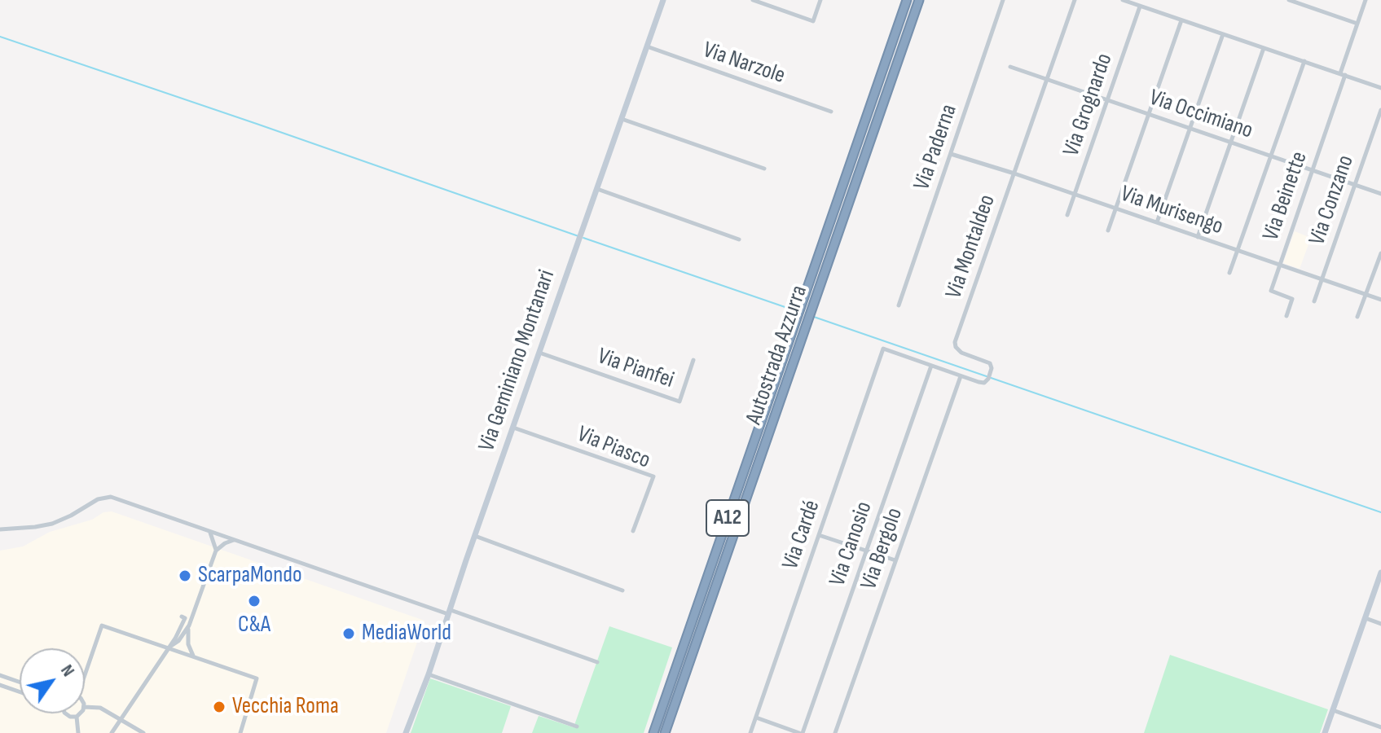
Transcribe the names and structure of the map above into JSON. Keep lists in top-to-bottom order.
{
  "streets": {
    "highway": ["Autostrada Azzurra", "A12"],
    "street": [
      "Via Narzole",
      "Via Grognardo",
      "Via Occimiano",
      "Via Paderna",
      "Via Beinette",
      "Via Conzano",
      "Via Murisengo",
      "Via Montaldeo",
      "Via Geminiano Montanari",
      "Via Pianfei",
      "Via Piasco",
      "Via Cardé",
      "Via Canosio",
      "Via Bergolo"
    ]
  },
  "crossings": [
    ["Via Narzole", "Via Geminiano Montanari"],
    ["Via Grognardo", "Via Occimiano"],
    ["Via Grognardo", "Via Murisengo"],
    ["Via Occimiano", "Via Beinette"],
    ["Via Occimiano", "Via Conzano"],
    ["Via Occimiano", "Via Montaldeo"],
    ["Via Paderna", "Via Murisengo"],
    ["Via Beinette", "Via Murisengo"],
    ["Via Conzano", "Via Murisengo"],
    ["Via Murisengo", "Via Montaldeo"],
    ["Via Montaldeo", "Via Cardé"],
    ["Via Montaldeo", "Via Canosio"],
    ["Via Montaldeo", "Via Bergolo"],
    ["Via Geminiano Montanari", "Via Pianfei"],
    ["Via Geminiano Montanari", "Via Piasco"]
  ],
  "places": [
    "ScarpaMondo",
    "C&A",
    "MediaWorld",
    "Vecchia Roma"
  ],
  "north": "top right"
}
